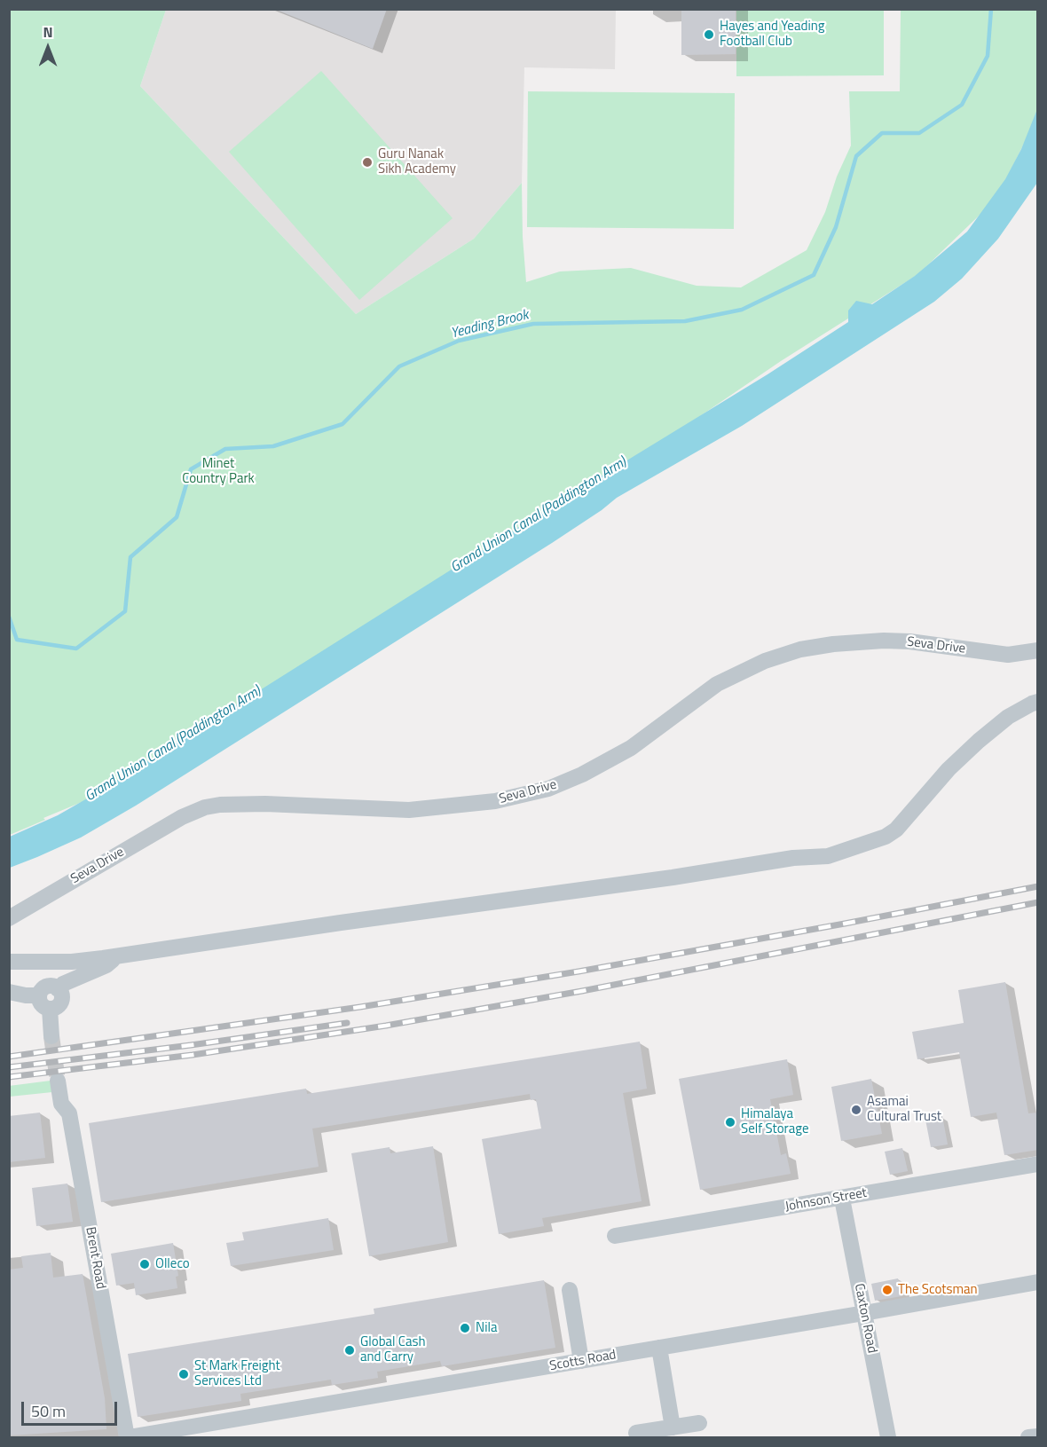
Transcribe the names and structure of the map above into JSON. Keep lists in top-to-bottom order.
{
  "streets": {
    "street": [
      "Seva Drive",
      "Johnson Street",
      "Brent Road",
      "Caxton Road",
      "Scotts Road"
    ]
  },
  "crossings": [
    ["Johnson Street", "Caxton Road"],
    ["Brent Road", "Scotts Road"],
    ["Caxton Road", "Scotts Road"]
  ],
  "water": ["Yeading Brook", "Grand Union Canal (Paddington Arm)"],
  "parks": ["Minet Country Park"],
  "places": [
    "Hayes and Yeading Football Club",
    "Guru Nanak Sikh Academy",
    "Asamai Cultural Trust",
    "Himalaya Self Storage",
    "Olleco",
    "The Scotsman",
    "Nila",
    "Global Cash and Carry",
    "St Mark Freight Services Ltd"
  ],
  "scale_bar": "50 m",
  "north": "top"
}
